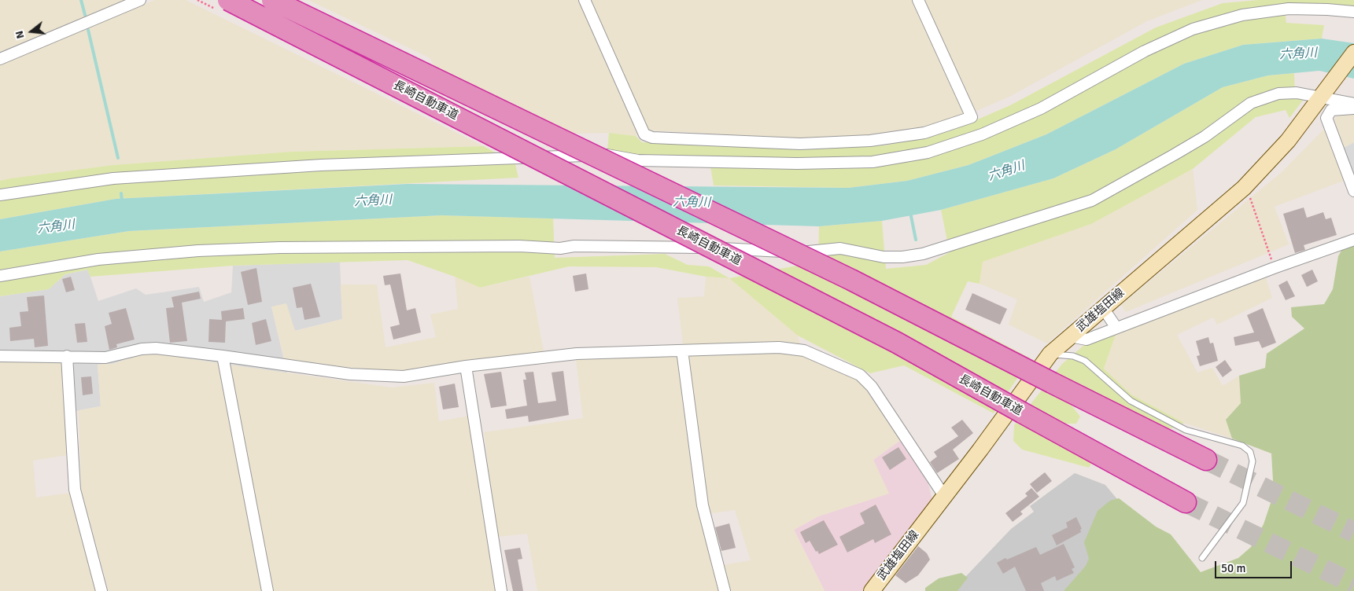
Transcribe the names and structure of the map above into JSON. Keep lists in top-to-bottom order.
{
  "streets": {
    "highway": ["長崎自動車道"],
    "main road": ["武雄塩田線"]
  },
  "water": ["六角川"],
  "scale_bar": "50 m",
  "north": "left"
}
